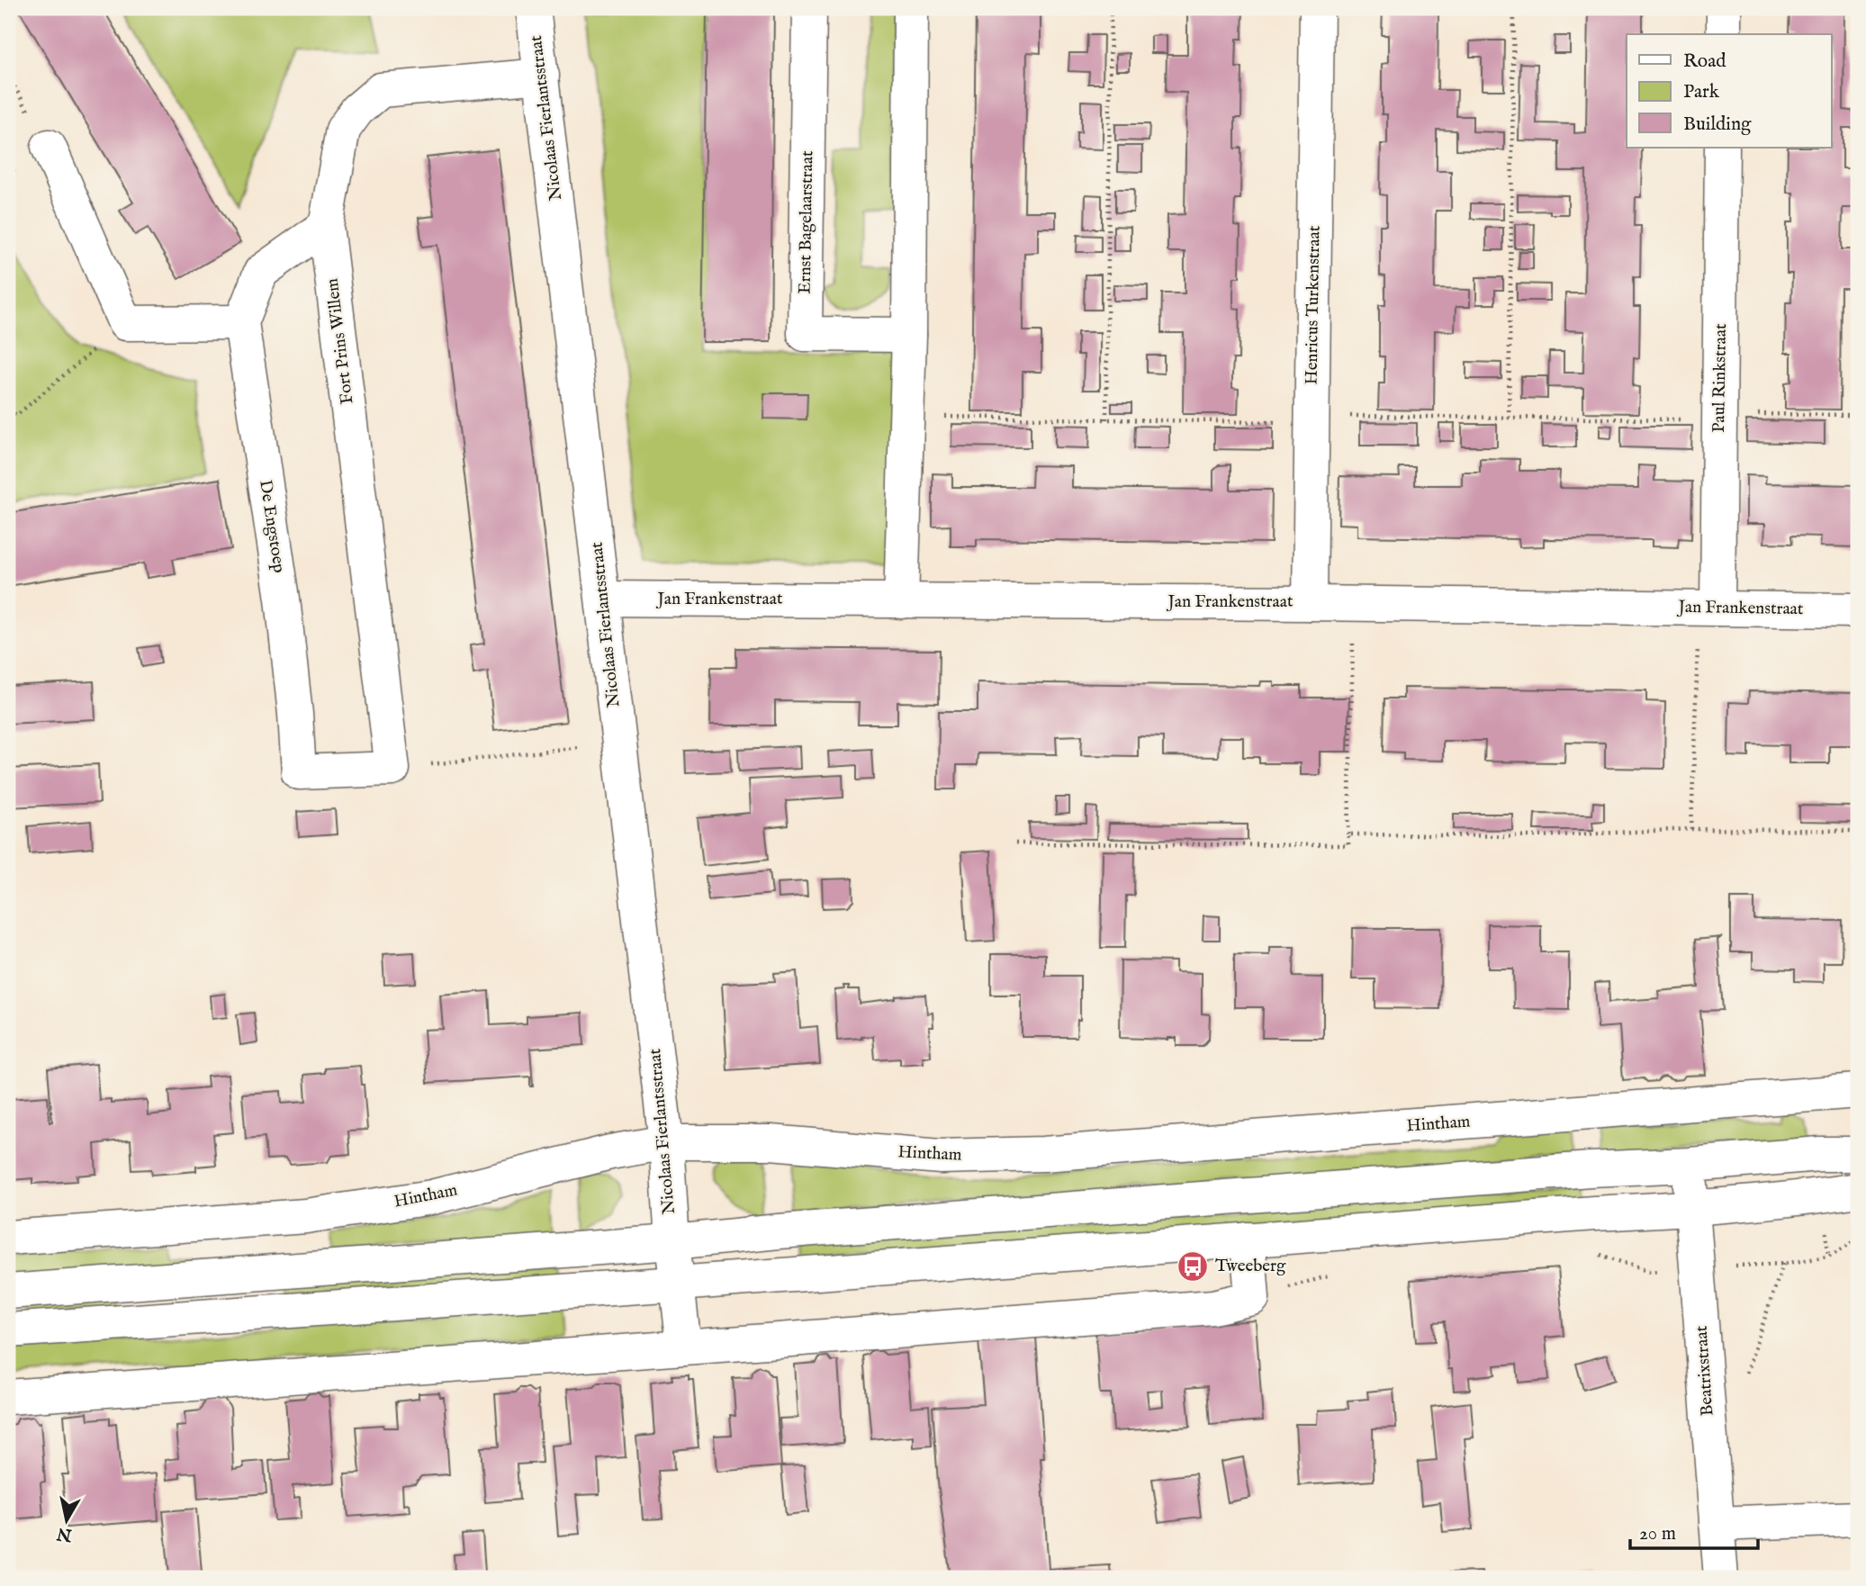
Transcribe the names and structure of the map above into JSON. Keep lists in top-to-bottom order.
{
  "streets": {
    "street": [
      "Nicolaas Fierlantsstraat",
      "Ernst Bagelaarstraat",
      "Henricus Turkenstraat",
      "Fort Prins Willem",
      "Paul Rinkstraat",
      "De Engstoep",
      "Jan Frankenstraat",
      "Hintham",
      "Beatrixstraat"
    ]
  },
  "crossings": [
    ["Nicolaas Fierlantsstraat", "Fort Prins Willem"],
    ["Nicolaas Fierlantsstraat", "Jan Frankenstraat"],
    ["Nicolaas Fierlantsstraat", "Hintham"],
    ["Henricus Turkenstraat", "Jan Frankenstraat"],
    ["Fort Prins Willem", "De Engstoep"],
    ["Paul Rinkstraat", "Jan Frankenstraat"]
  ],
  "places": {
    "bus stop": ["Tweeberg"]
  },
  "legend": ["Road", "Park", "Building"],
  "scale_bar": "20 m",
  "north": "bottom"
}
